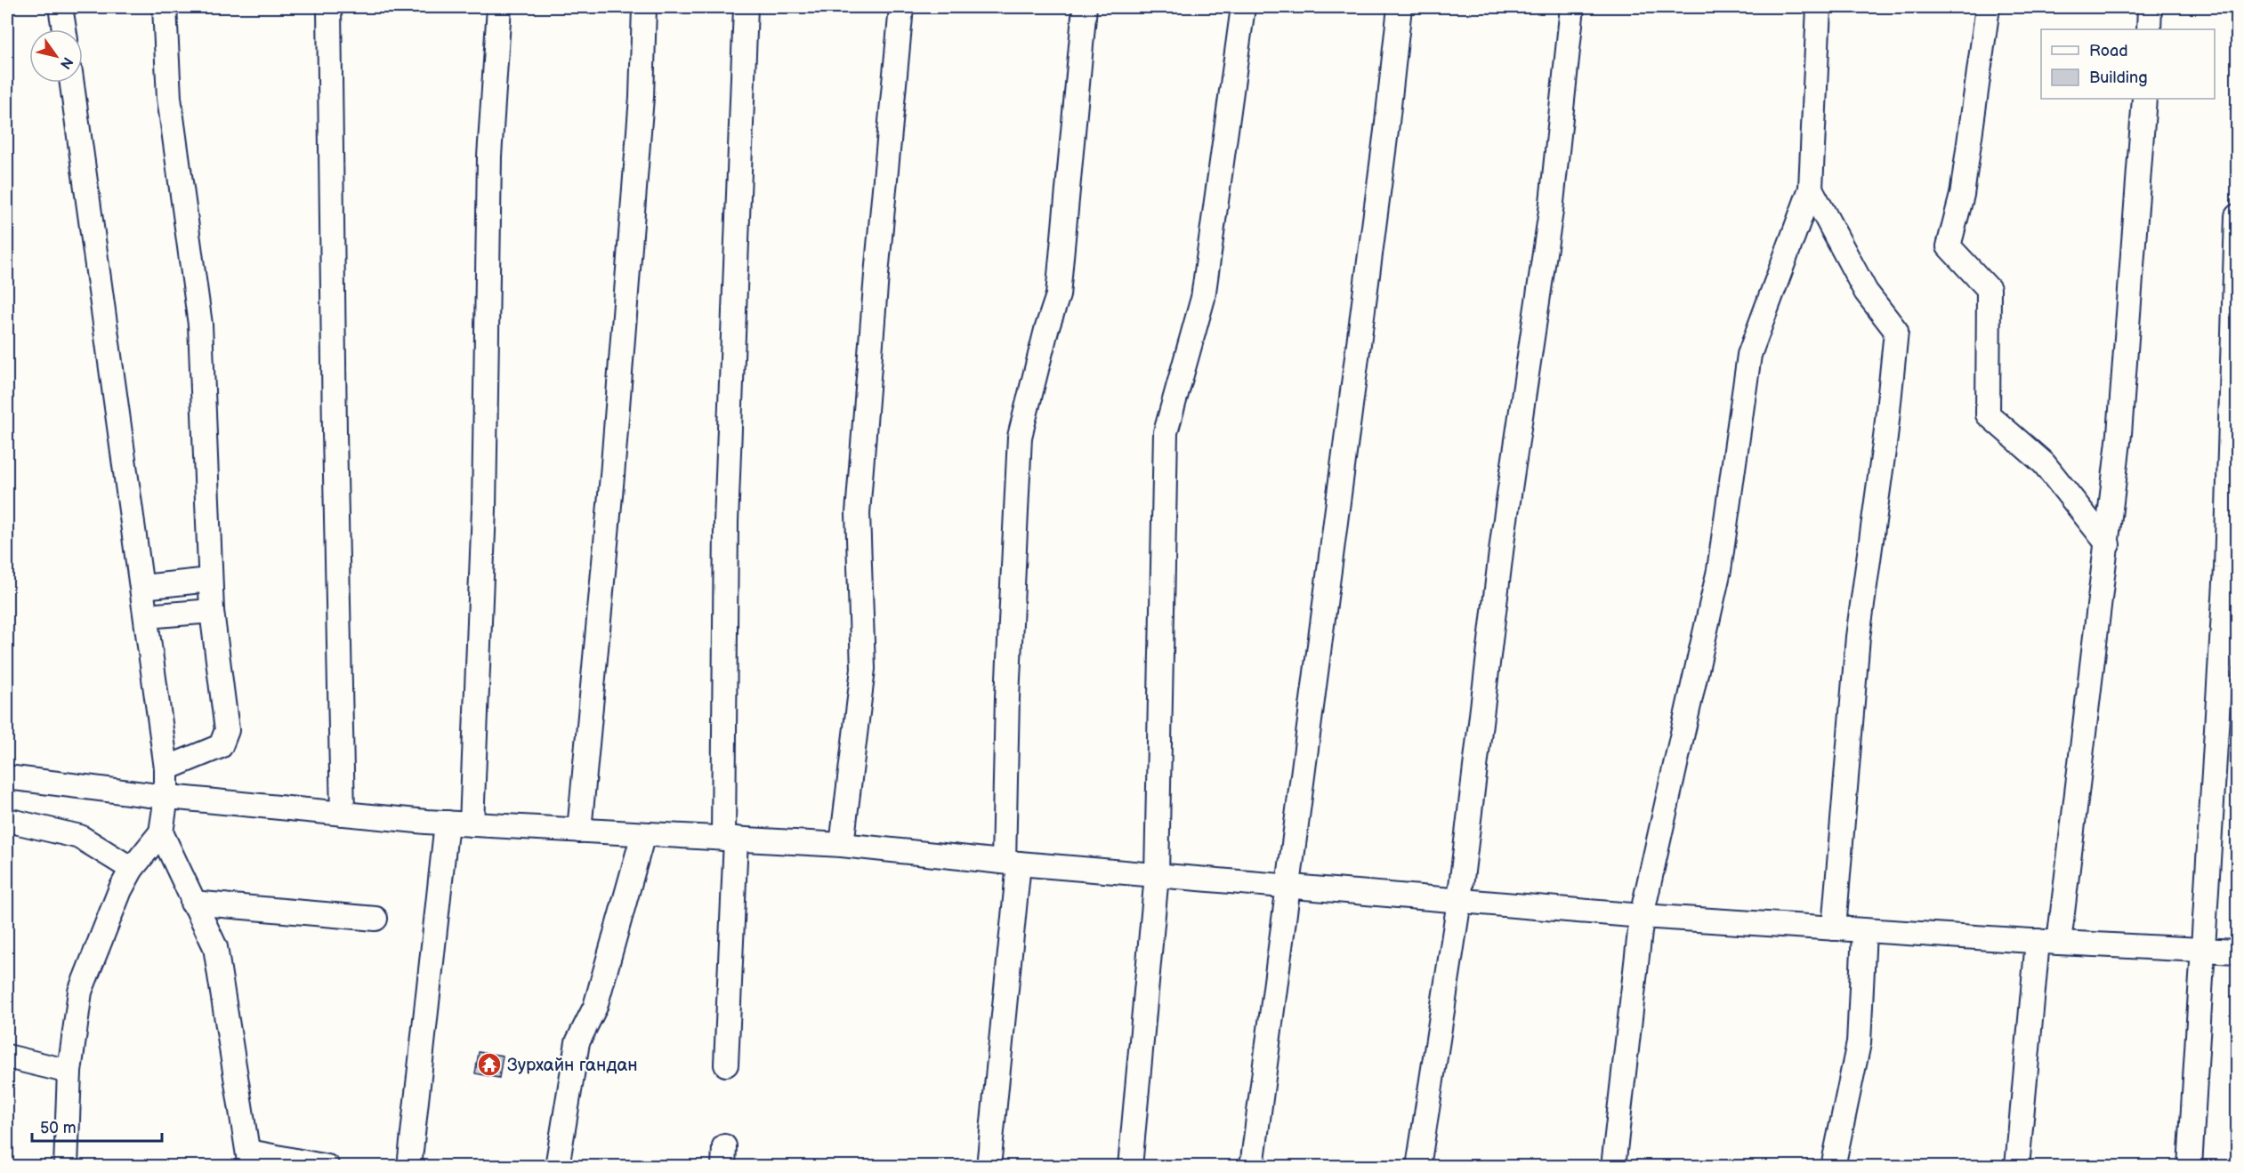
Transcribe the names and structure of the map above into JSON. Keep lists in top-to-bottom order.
{
  "places": {
    "temple": ["Зурхайн гандан"]
  },
  "legend": ["Road", "Building"],
  "scale_bar": "50 m",
  "north": "bottom right"
}
